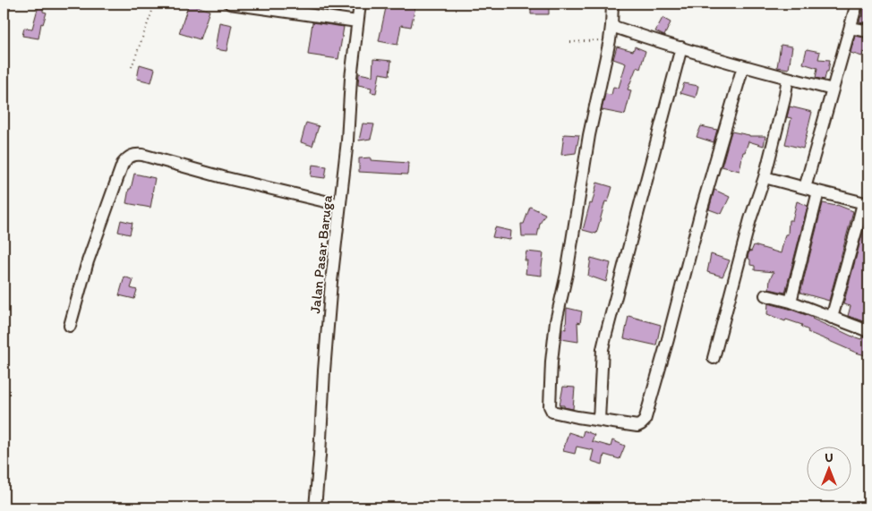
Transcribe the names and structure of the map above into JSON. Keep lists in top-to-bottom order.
{
  "streets": {
    "street": ["Jalan Pasar Baruga"]
  },
  "north": "top"
}
